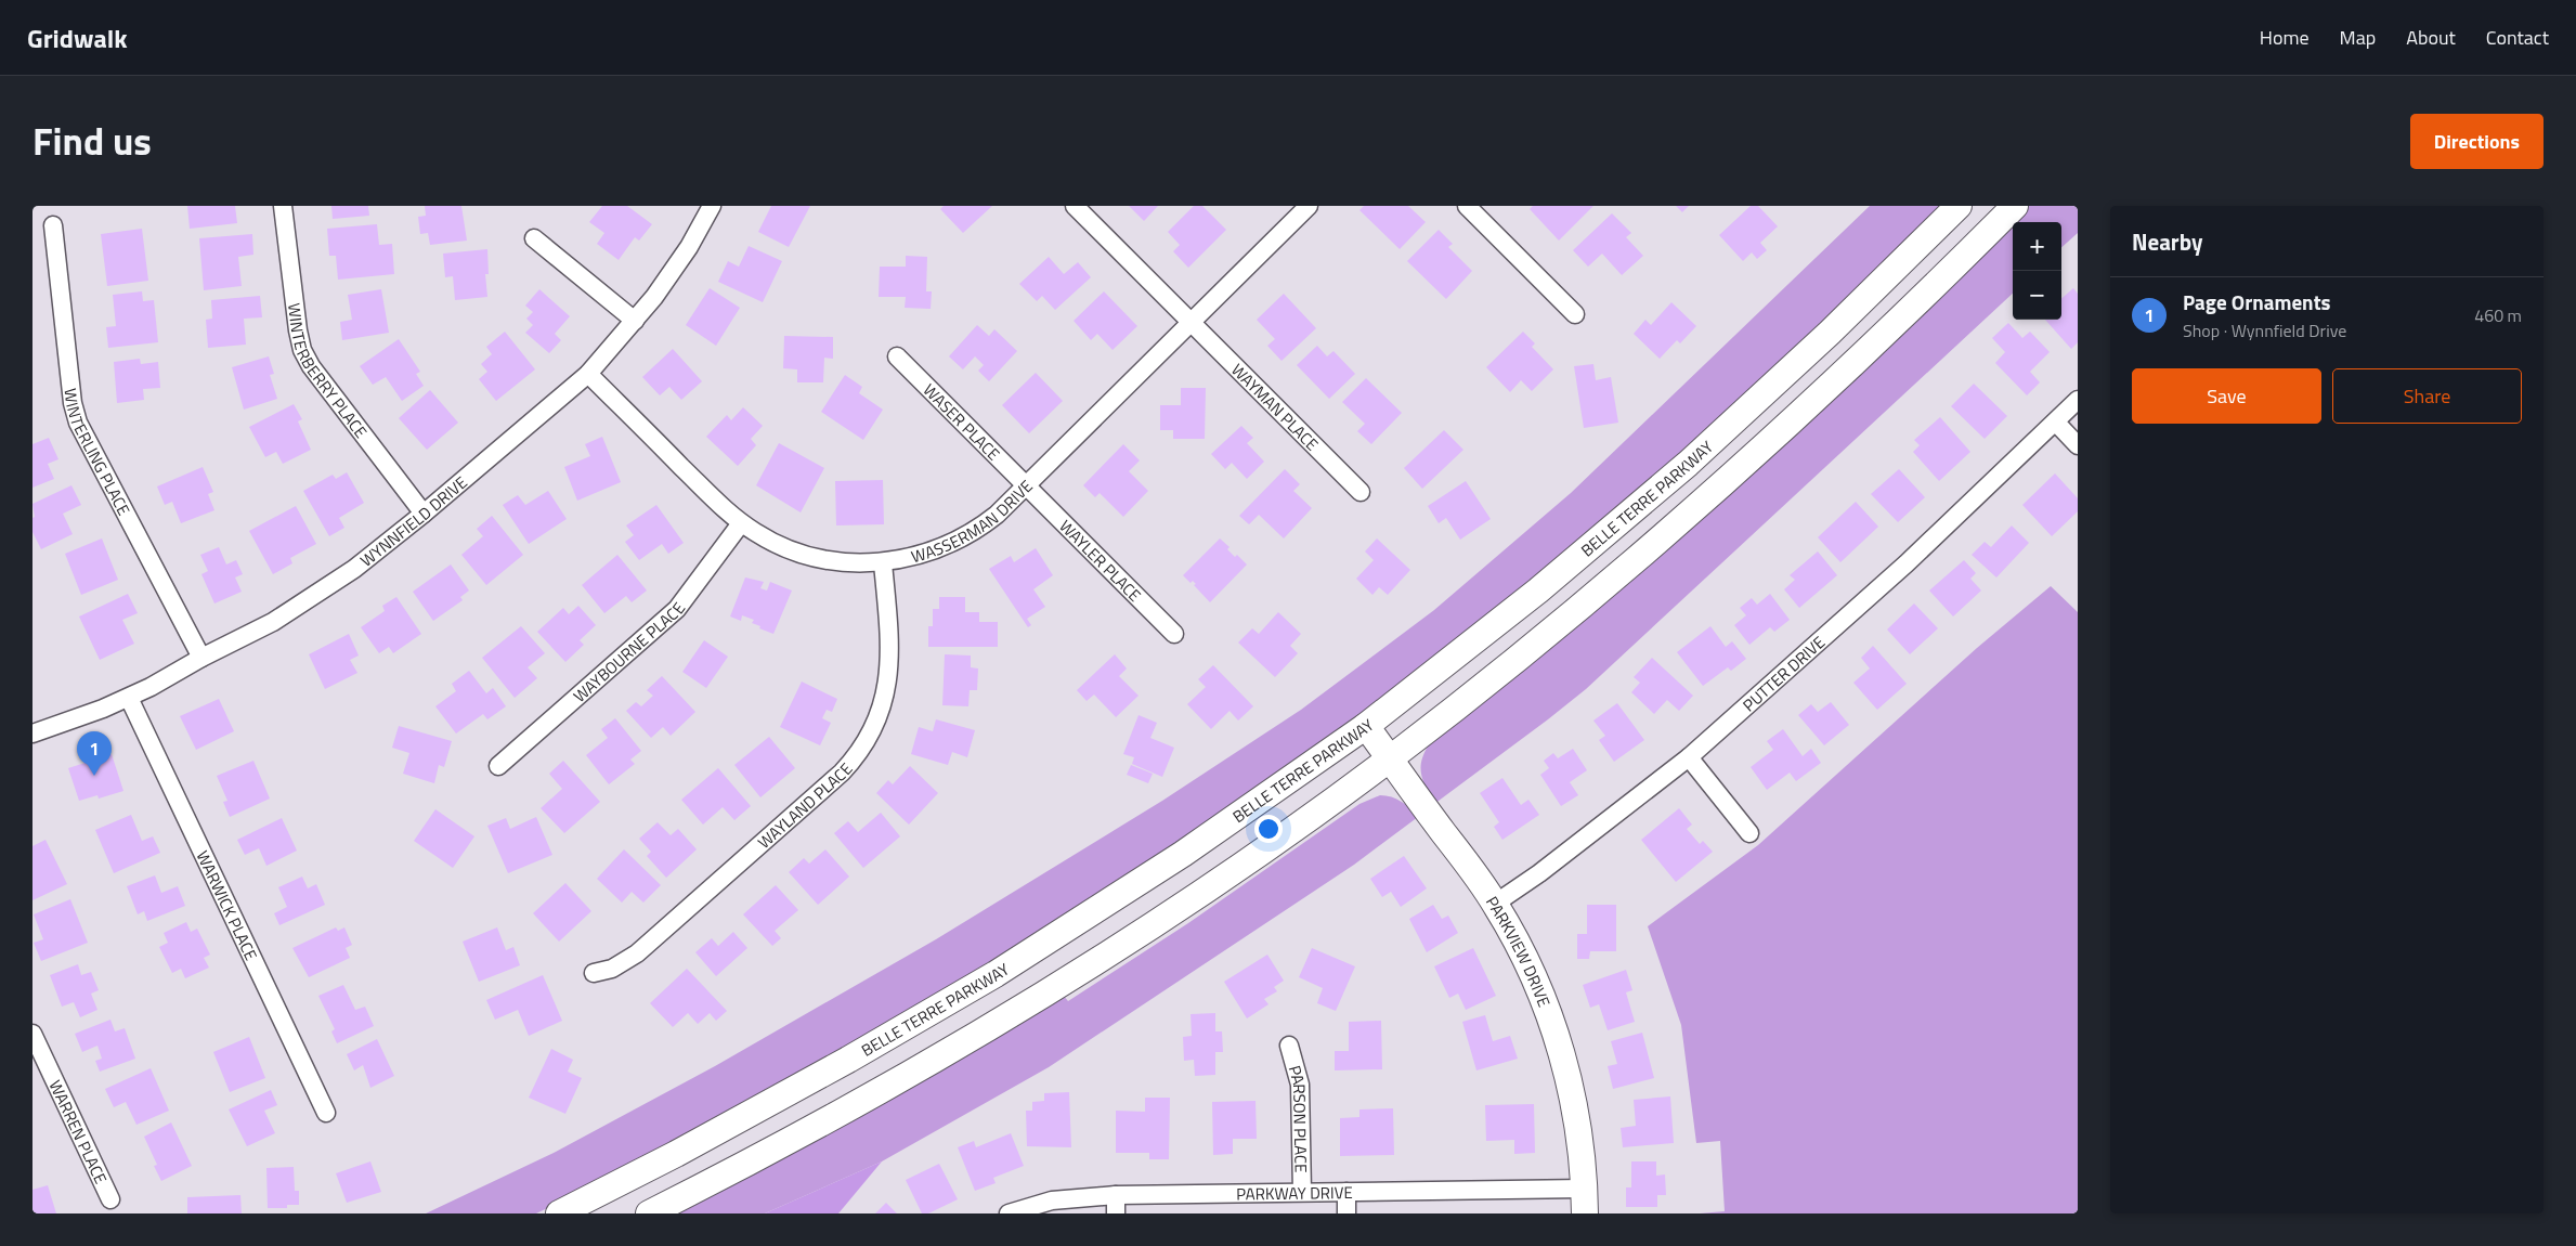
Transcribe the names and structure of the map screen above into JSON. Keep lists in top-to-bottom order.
{
  "streets": {
    "main road": ["BELLE TERRE PARKWAY", "PARKVIEW DRIVE"],
    "street": [
      "WINTERBERRY PLACE",
      "WAYMAN PLACE",
      "WASER PLACE",
      "WINTERLING PLACE",
      "WASSERMAN DRIVE",
      "WYNNFIELD DRIVE",
      "WAYLER PLACE",
      "WAYBOURNE PLACE",
      "PUTTER DRIVE",
      "WAYLAND PLACE",
      "WARWICK PLACE",
      "PARSON PLACE",
      "WARREN PLACE",
      "PARKWAY DRIVE"
    ]
  },
  "crossings": [
    ["WINTERBERRY PLACE", "WYNNFIELD DRIVE"],
    ["WAYMAN PLACE", "WASSERMAN DRIVE"],
    ["WASER PLACE", "WASSERMAN DRIVE"],
    ["WASER PLACE", "WAYLER PLACE"],
    ["WINTERLING PLACE", "WYNNFIELD DRIVE"],
    ["BELLE TERRE PARKWAY", "PARKVIEW DRIVE"],
    ["WASSERMAN DRIVE", "WYNNFIELD DRIVE"],
    ["WASSERMAN DRIVE", "WAYLER PLACE"],
    ["WASSERMAN DRIVE", "WAYBOURNE PLACE"],
    ["WASSERMAN DRIVE", "WAYLAND PLACE"],
    ["WYNNFIELD DRIVE", "WARWICK PLACE"],
    ["PUTTER DRIVE", "PARKVIEW DRIVE"],
    ["PARKVIEW DRIVE", "PARKWAY DRIVE"],
    ["PARSON PLACE", "PARKWAY DRIVE"]
  ],
  "page": {
    "header": "Gridwalk",
    "nav": [
      "Home",
      "Map",
      "About",
      "Contact"
    ],
    "title": "Find us",
    "buttons": [
      "Directions",
      ["Save", "Share"]
    ],
    "heading": "Nearby",
    "map_buttons": ["+", "−"],
    "list": [
      {
        "mark": "1",
        "name": "Page Ornaments",
        "note": "Shop · Wynnfield Drive",
        "value": "460 m"
      }
    ],
    "pins": "1"
  }
}
